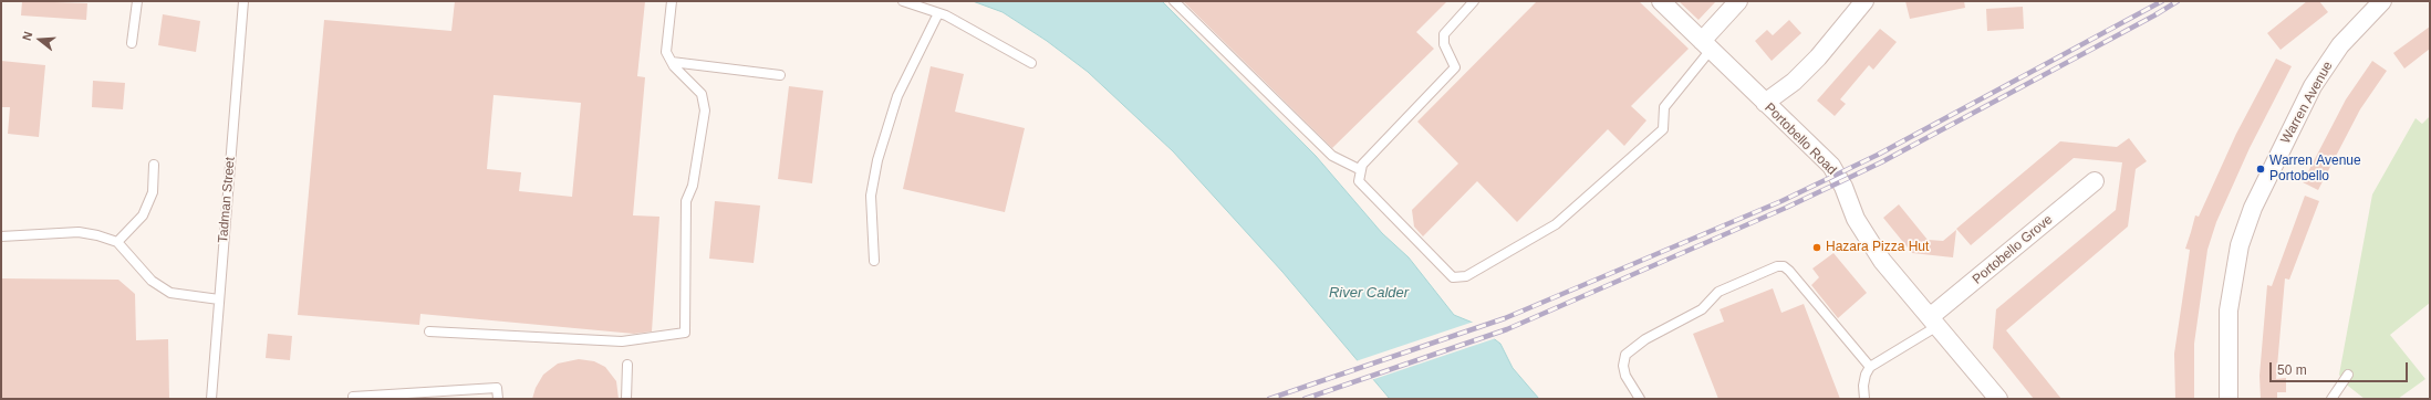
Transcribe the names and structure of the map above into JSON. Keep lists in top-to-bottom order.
{
  "streets": {
    "street": ["Warren Avenue", "Portobello Road", "Portobello Grove"],
    "lane": ["Tadman Street"]
  },
  "crossings": [
    ["Portobello Road", "Portobello Grove"]
  ],
  "water": ["River Calder"],
  "places": ["Warren Avenue Portobello", "Hazara Pizza Hut"],
  "scale_bar": "50 m",
  "north": "left"
}
